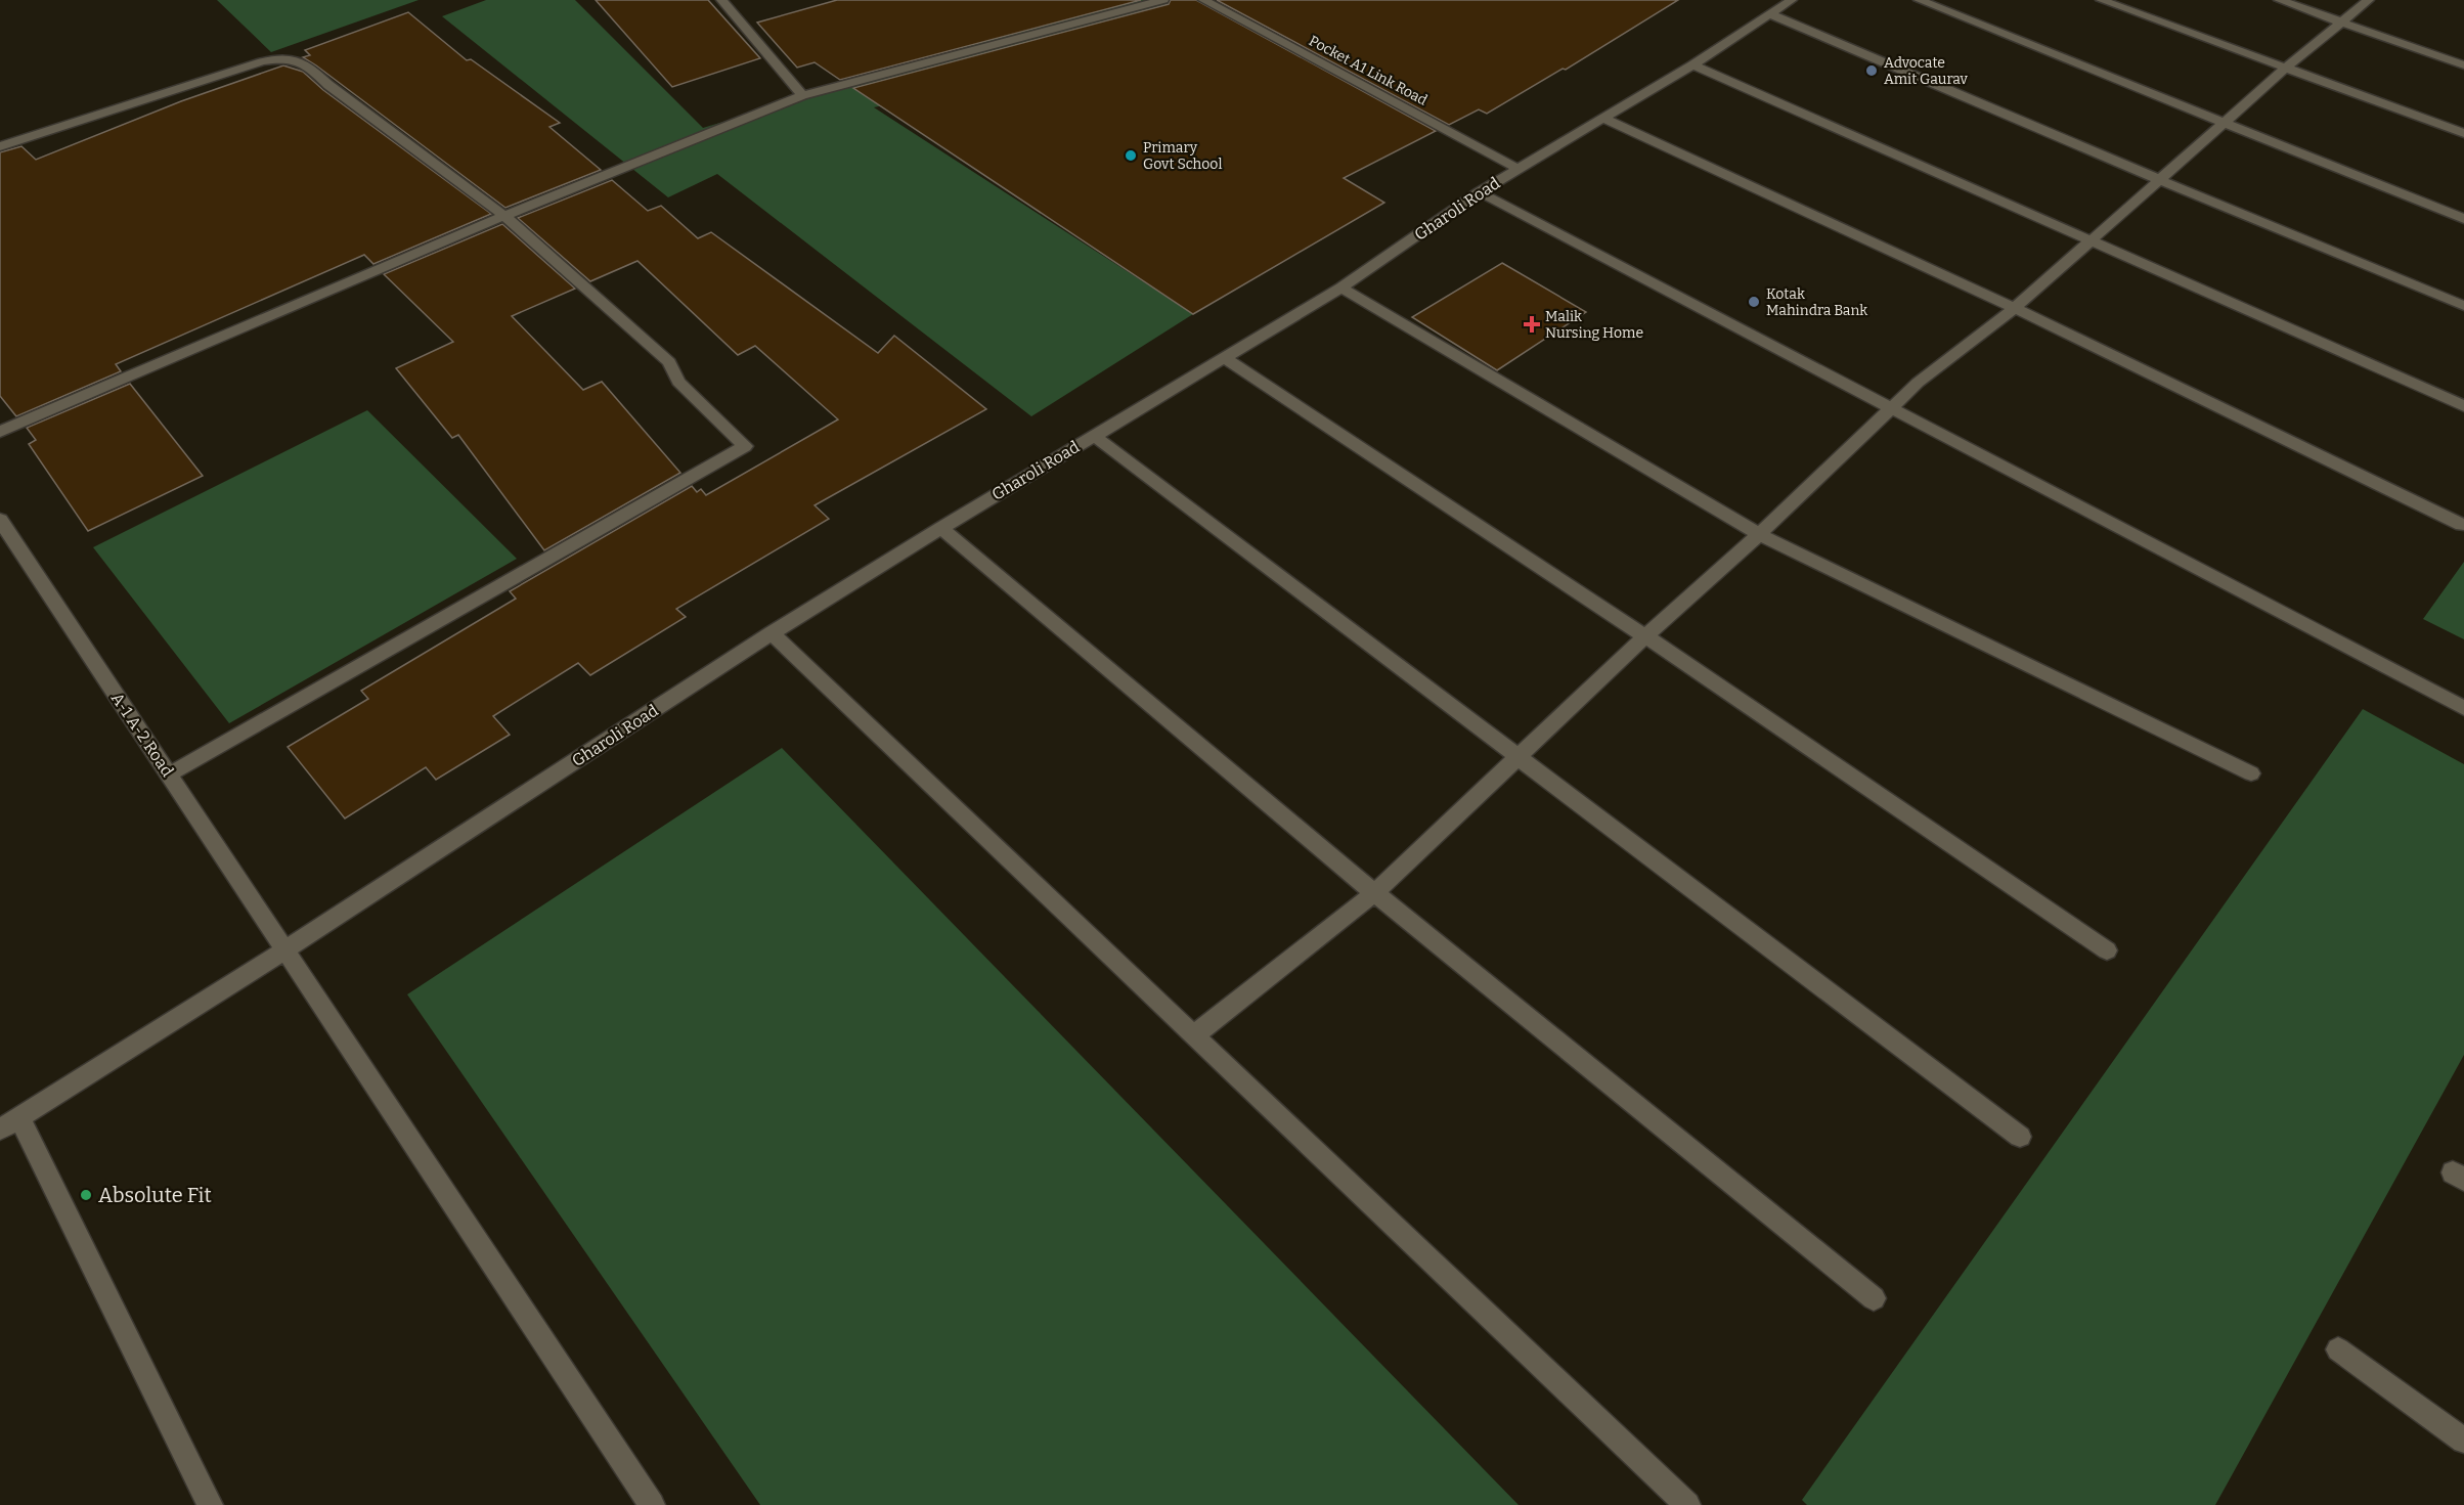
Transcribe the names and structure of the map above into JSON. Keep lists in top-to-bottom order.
{
  "streets": {
    "street": ["Pocket A1 Link Road", "Gharoli Road", "A-1 A-2 Road"]
  },
  "crossings": [
    ["Pocket A1 Link Road", "Gharoli Road"],
    ["Gharoli Road", "A-1 A-2 Road"]
  ],
  "places": {
    "other": [
      "Advocate Amit Gaurav",
      "Primary Govt School",
      "Kotak Mahindra Bank",
      "Absolute Fit"
    ],
    "health": ["Malik Nursing Home"]
  }
}
